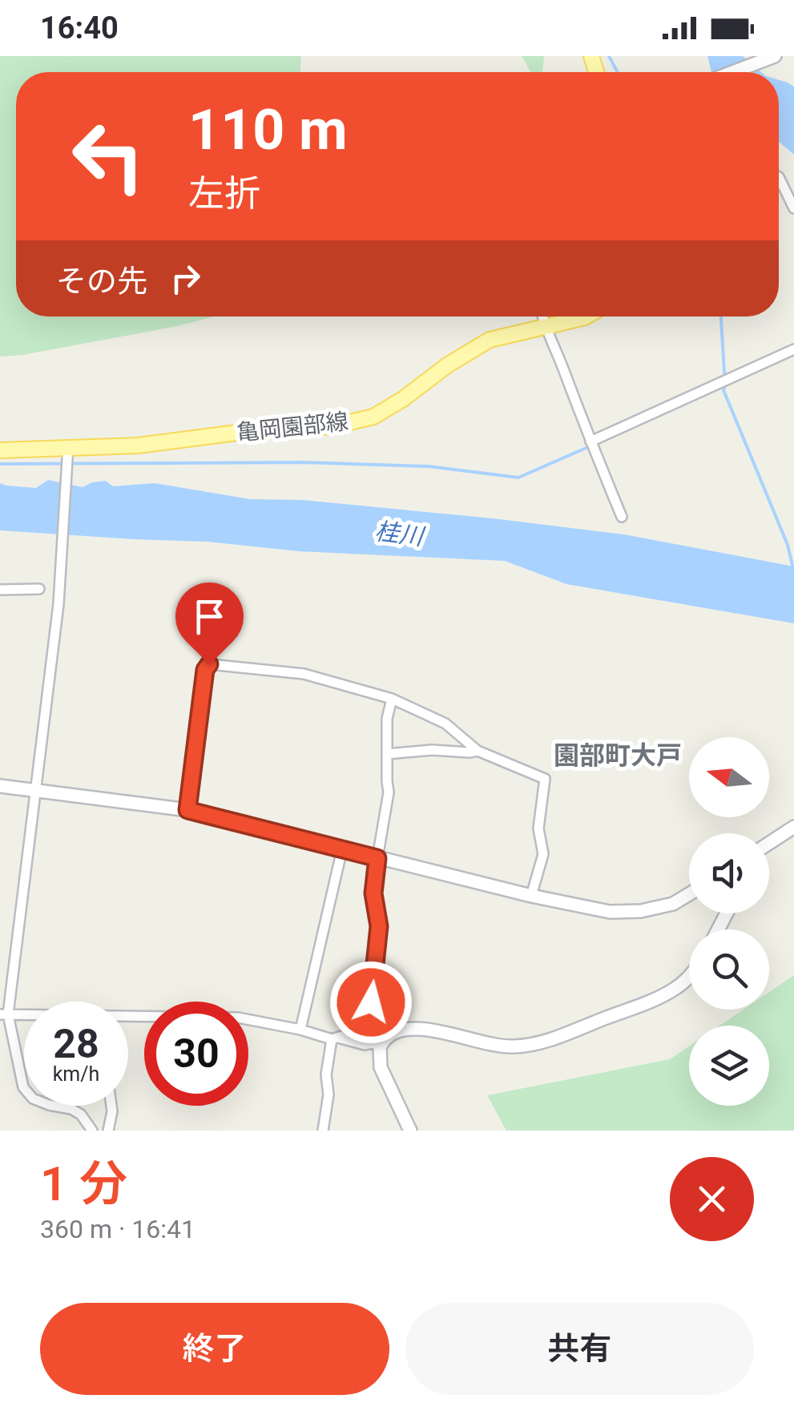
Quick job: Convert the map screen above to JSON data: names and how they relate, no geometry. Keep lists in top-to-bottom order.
{
  "streets": {
    "main road": ["亀岡園部線"]
  },
  "districts": ["園部町大戸"],
  "water": ["桂川"],
  "north": "left",
  "page": {
    "status": "16:40",
    "turn": ["110 m", "左折"],
    "then": "その先",
    "speed": "28 km/h",
    "limit": "30",
    "heading": ["1 分", "360 m · 16:41"],
    "buttons": ["終了", "共有"]
  }
}
